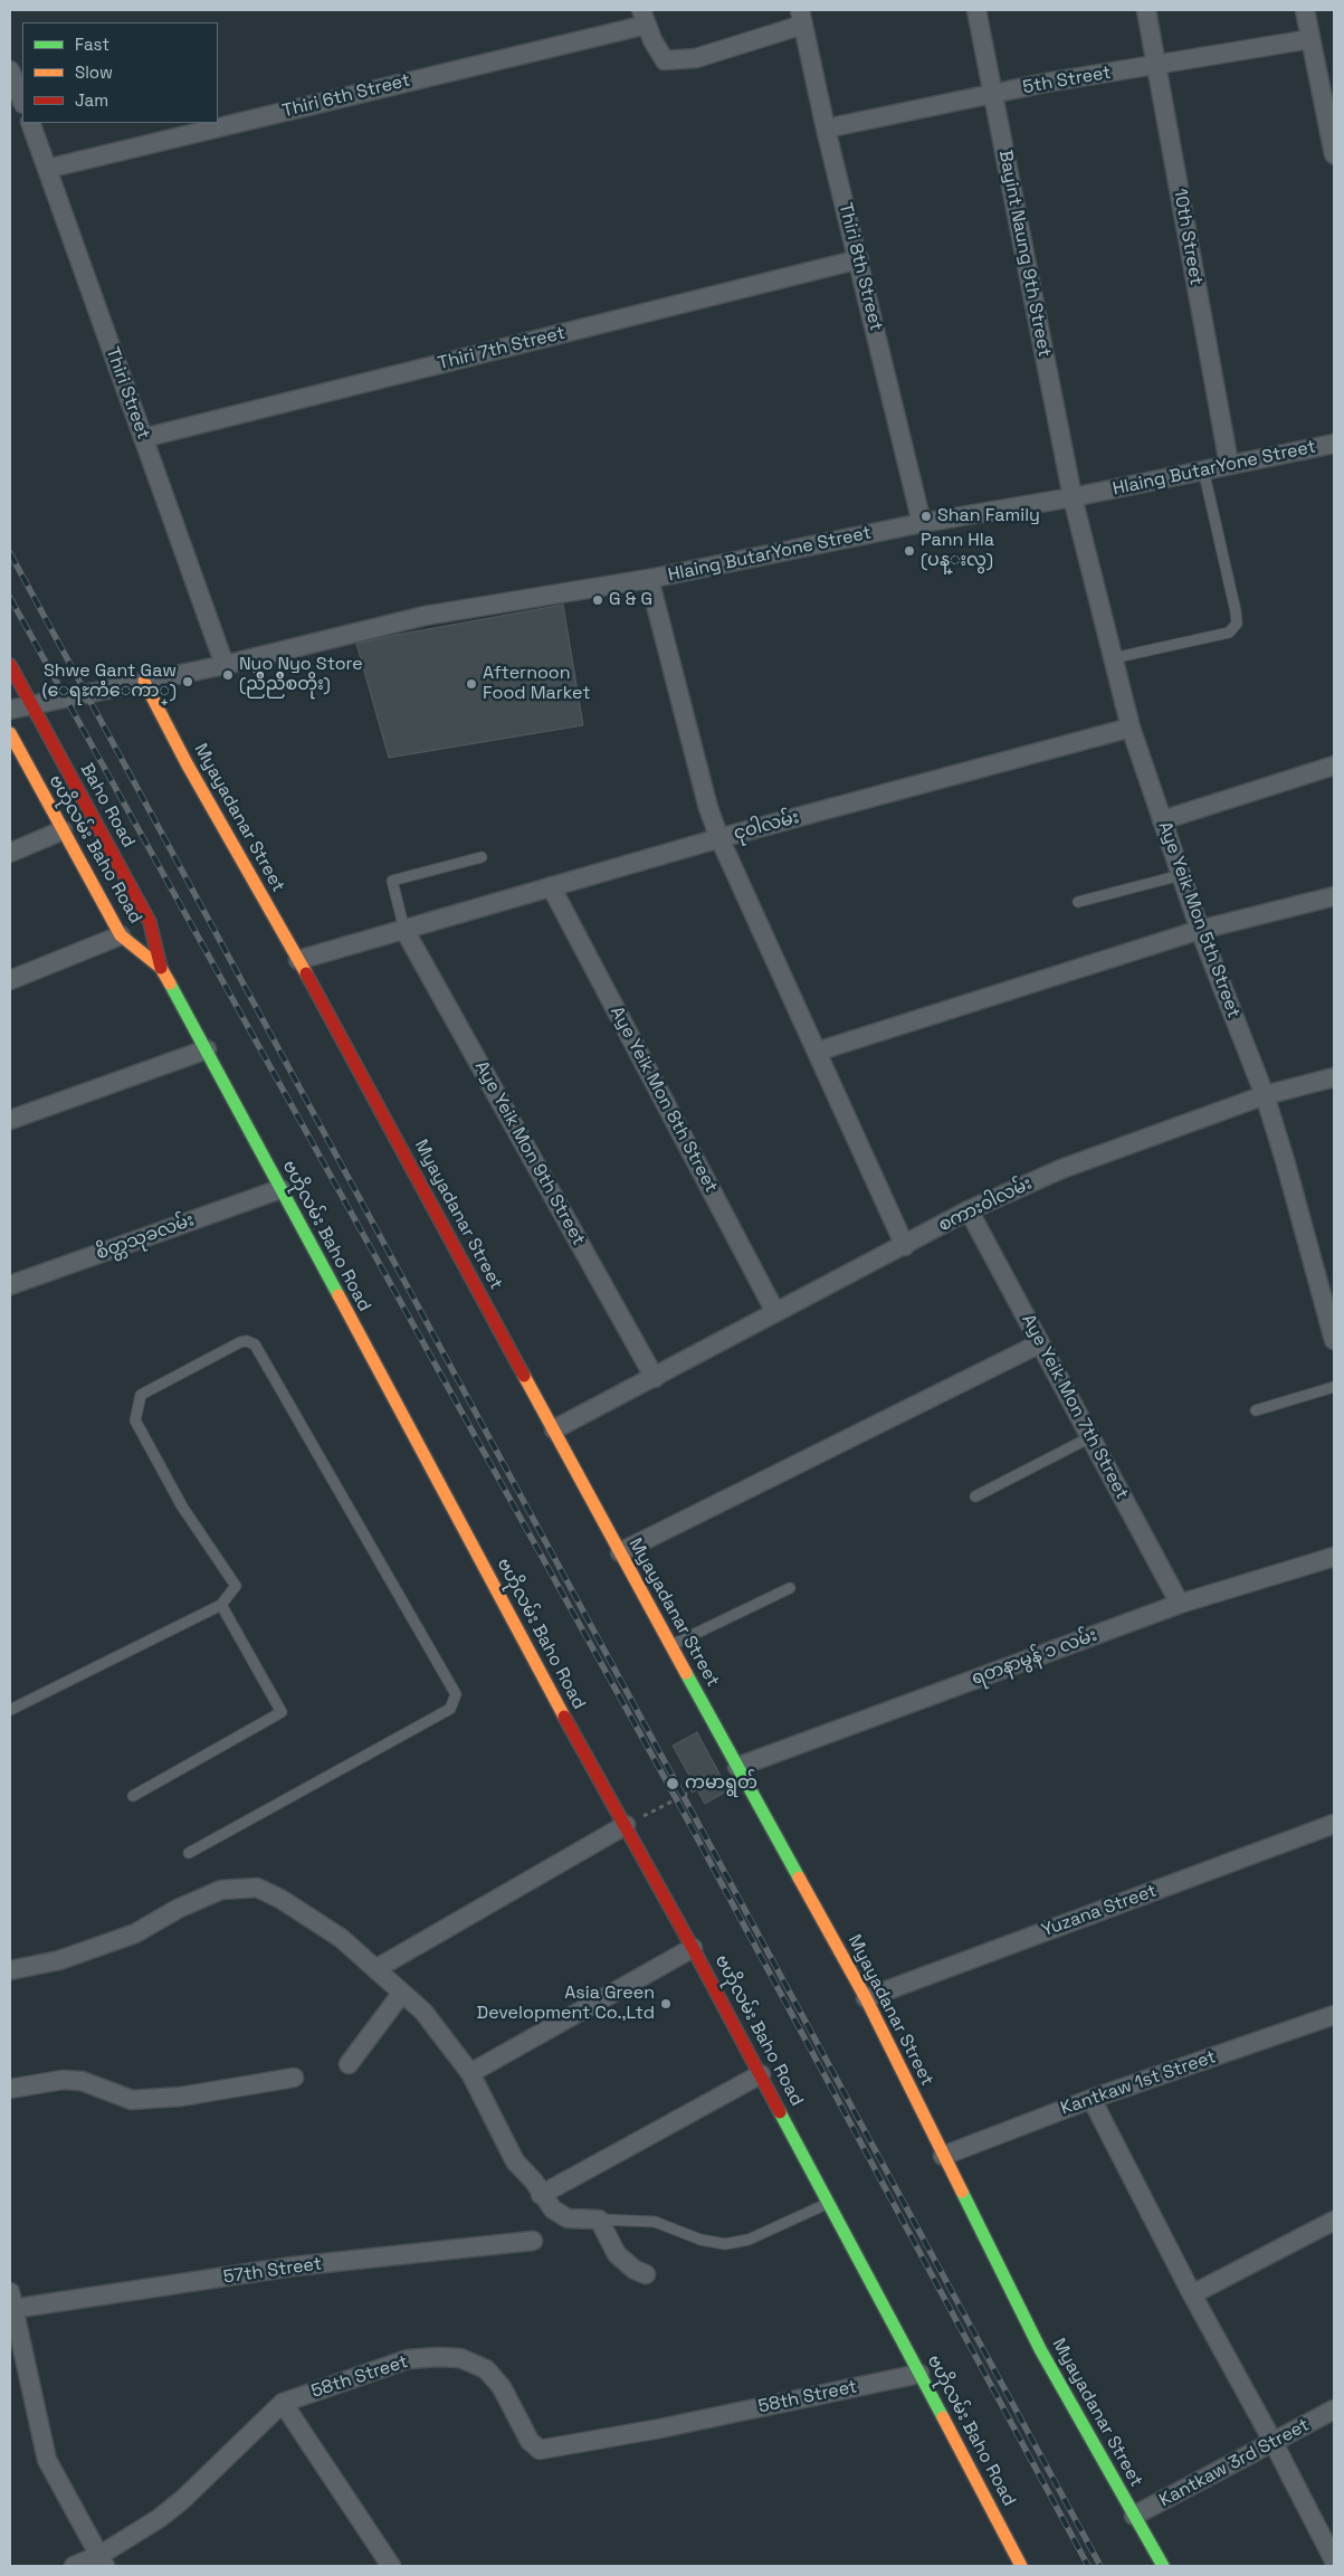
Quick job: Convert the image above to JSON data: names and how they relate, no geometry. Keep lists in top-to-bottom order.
{
  "streets": {
    "main road": ["Baho Road", "Myayadanar Street", "ဗဟိုလမ်း Baho Road"],
    "street": [
      "5th Street",
      "Thiri 6th Street",
      "10th Street",
      "Bayint Naung 9th Street",
      "Thiri 8th Street",
      "Thiri 7th Street",
      "Thiri Street",
      "Hlaing ButarYone Street",
      "ငုဝါလမ်း",
      "Aye Yeik Mon 5th Street",
      "Aye Yeik Mon 8th Street",
      "Aye Yeik Mon 9th Street",
      "စကား၀ါလမ်း",
      "စိတ္တသုခလမ်း",
      "Aye Yeik Mon 7th Street",
      "ရတနာမွန် ၁ လမ်း",
      "Yuzana Street",
      "Kantkaw 1st Street",
      "57th Street",
      "58th Street",
      "Kantkaw 3rd Street"
    ]
  },
  "crossings": [
    ["5th Street", "10th Street"],
    ["5th Street", "Bayint Naung 9th Street"],
    ["5th Street", "Thiri 8th Street"],
    ["Thiri 6th Street", "Thiri Street"],
    ["10th Street", "Hlaing ButarYone Street"],
    ["Bayint Naung 9th Street", "Hlaing ButarYone Street"],
    ["Bayint Naung 9th Street", "Aye Yeik Mon 5th Street"],
    ["Thiri 8th Street", "Thiri 7th Street"],
    ["Thiri 8th Street", "Hlaing ButarYone Street"],
    ["Thiri 7th Street", "Thiri Street"],
    ["Thiri Street", "Hlaing ButarYone Street"],
    ["Hlaing ButarYone Street", "Baho Road"],
    ["Hlaing ButarYone Street", "Myayadanar Street"],
    ["Hlaing ButarYone Street", "Aye Yeik Mon 5th Street"],
    ["Baho Road", "ဗဟိုလမ်း Baho Road"],
    ["Myayadanar Street", "ငုဝါလမ်း"],
    ["Myayadanar Street", "စကား၀ါလမ်း"],
    ["Myayadanar Street", "ရတနာမွန် ၁ လမ်း"],
    ["Myayadanar Street", "Yuzana Street"],
    ["Myayadanar Street", "Kantkaw 1st Street"],
    ["Myayadanar Street", "Kantkaw 3rd Street"],
    ["ငုဝါလမ်း", "Aye Yeik Mon 5th Street"],
    ["ငုဝါလမ်း", "Aye Yeik Mon 8th Street"],
    ["ငုဝါလမ်း", "Aye Yeik Mon 9th Street"],
    ["ဗဟိုလမ်း Baho Road", "စိတ္တသုခလမ်း"],
    ["ဗဟိုလမ်း Baho Road", "58th Street"],
    ["Aye Yeik Mon 5th Street", "စကား၀ါလမ်း"],
    ["Aye Yeik Mon 8th Street", "စကား၀ါလမ်း"],
    ["Aye Yeik Mon 9th Street", "စကား၀ါလမ်း"],
    ["စကား၀ါလမ်း", "Aye Yeik Mon 7th Street"],
    ["Aye Yeik Mon 7th Street", "ရတနာမွန် ၁ လမ်း"]
  ],
  "places": [
    "Shan Family",
    "Pann Hla (ပန္းလွ)",
    "G & G",
    "Nyo Nyo Store (ညိဳညိဳစတိုး)",
    "Shwe Gant Gaw (ေရႊကံံေကာ္)",
    "Afternoon Food Market",
    "ကမာရွတ်",
    "Asia Green Development Co.,Ltd"
  ],
  "legend": ["Fast", "Slow", "Jam"]
}
